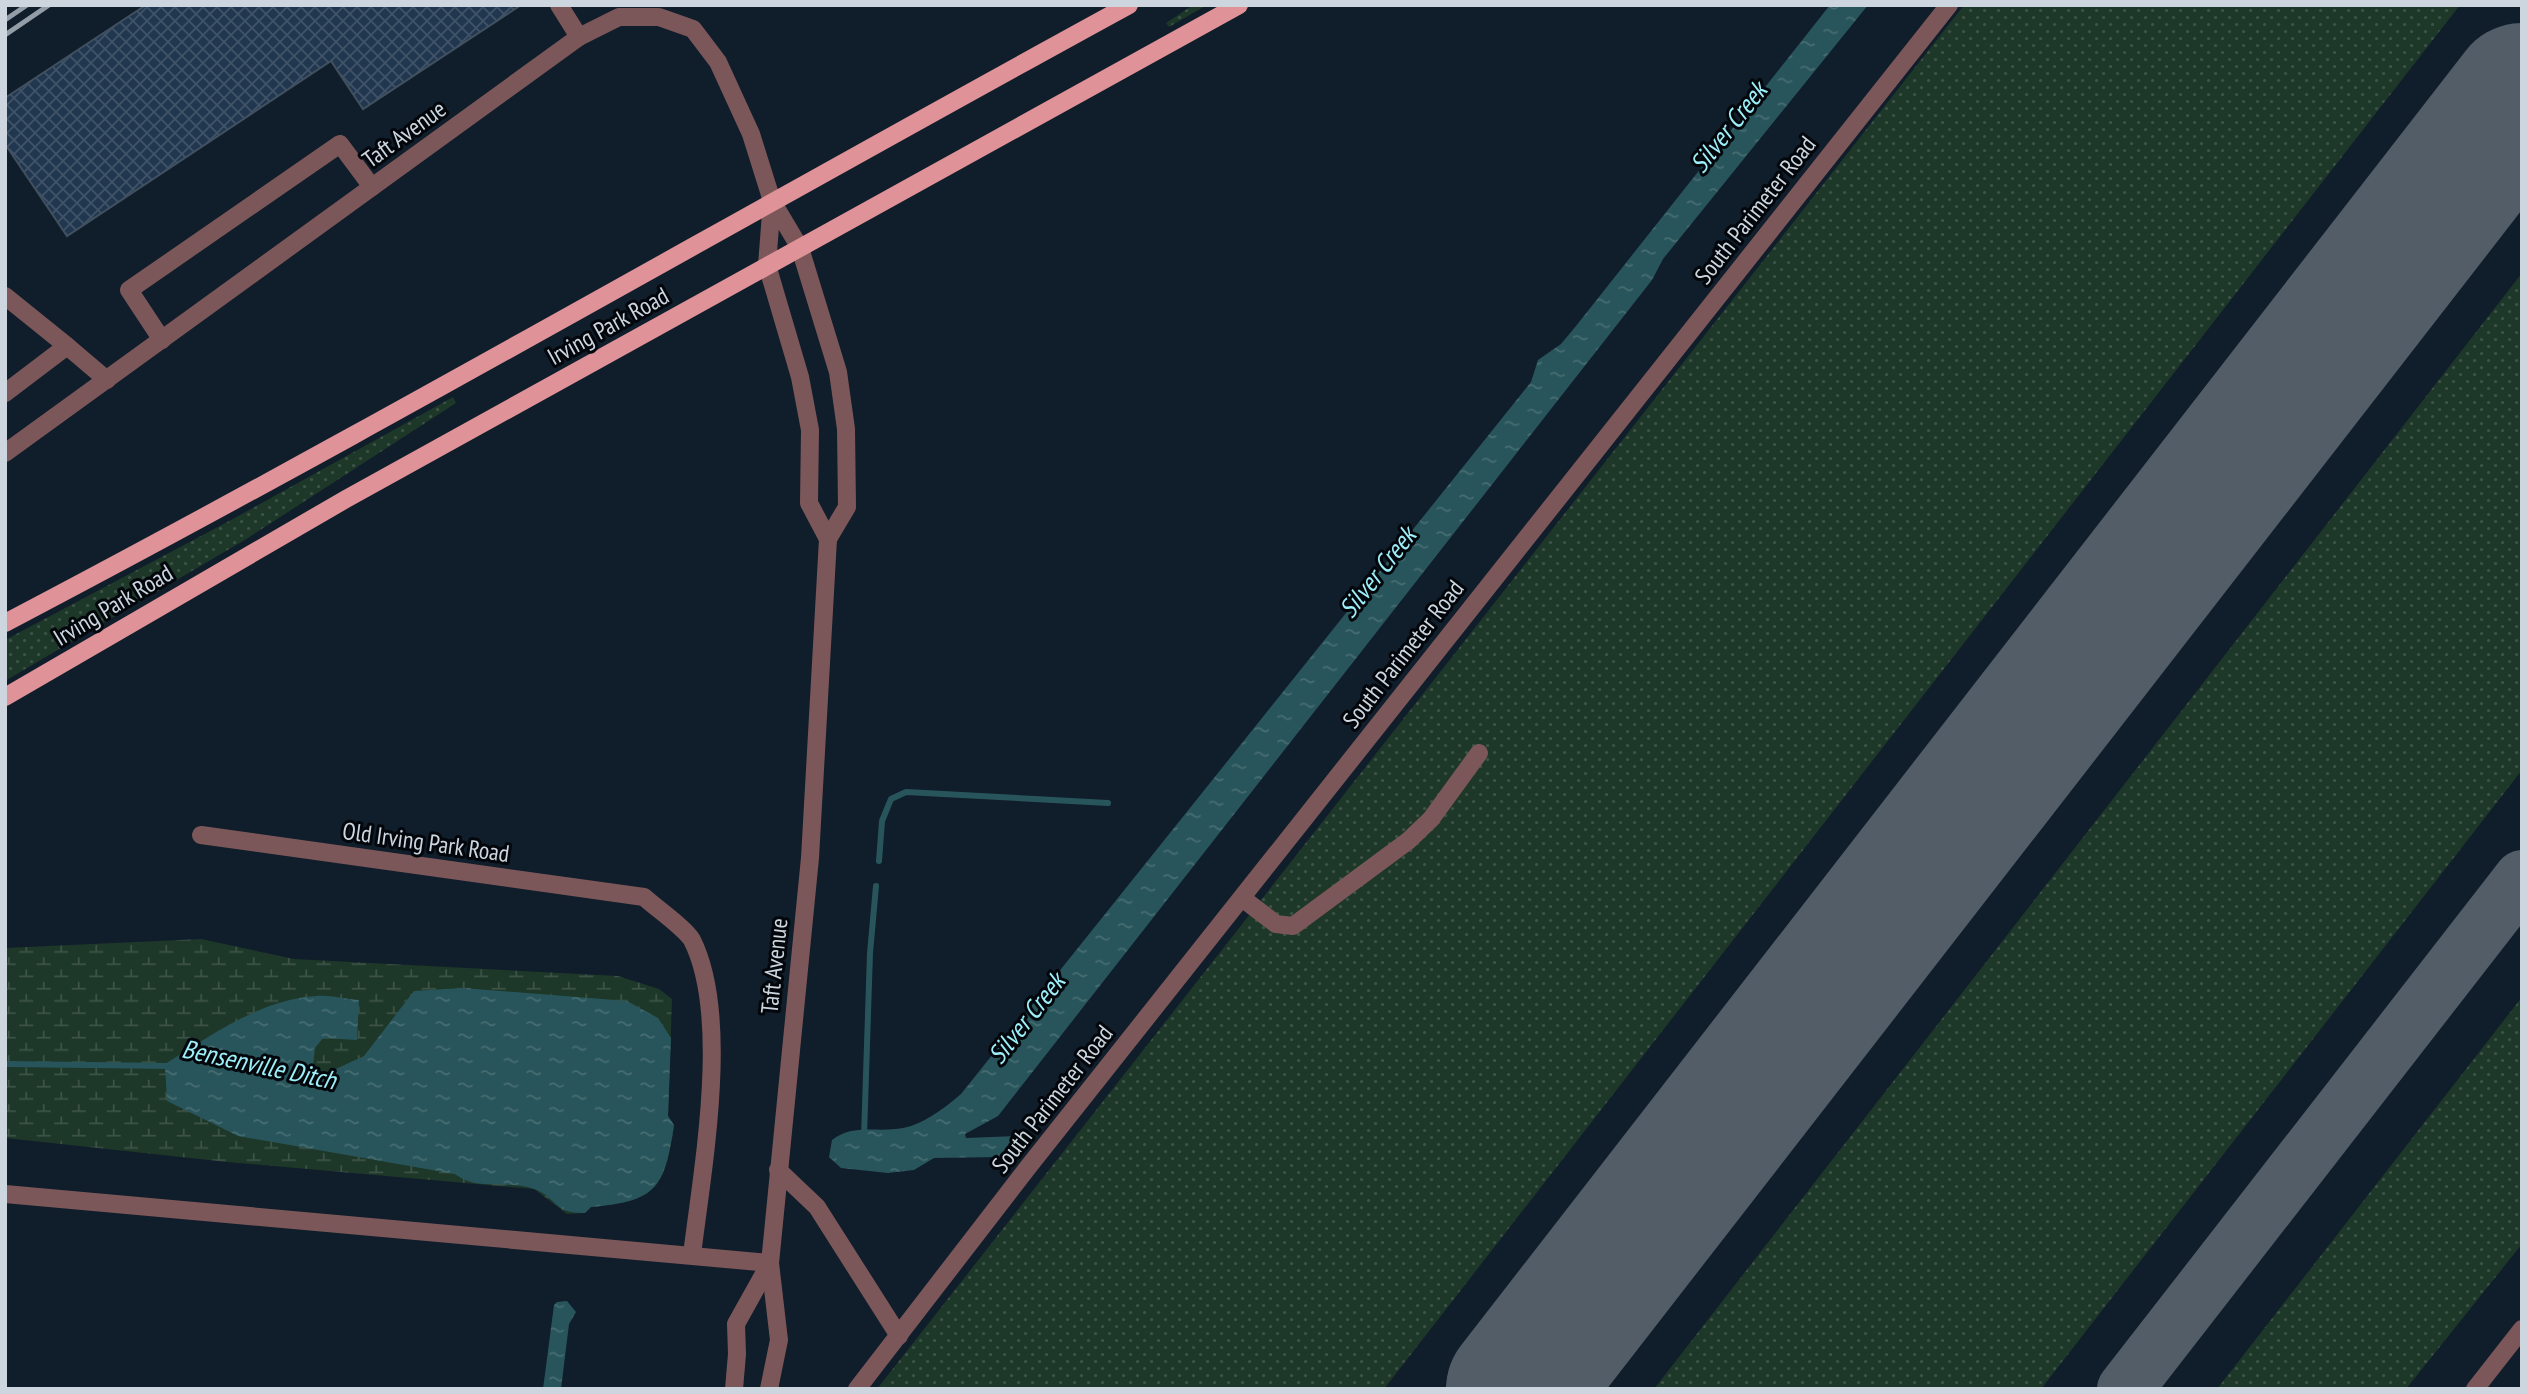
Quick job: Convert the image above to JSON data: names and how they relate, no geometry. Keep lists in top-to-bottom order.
{
  "streets": {
    "main road": ["Irving Park Road"],
    "street": ["Taft Avenue", "South Parimeter Road", "Old Irving Park Road"]
  },
  "crossings": [
    ["Taft Avenue", "Irving Park Road"]
  ],
  "water": ["Silver Creek", "Bensenville Ditch"]
}
